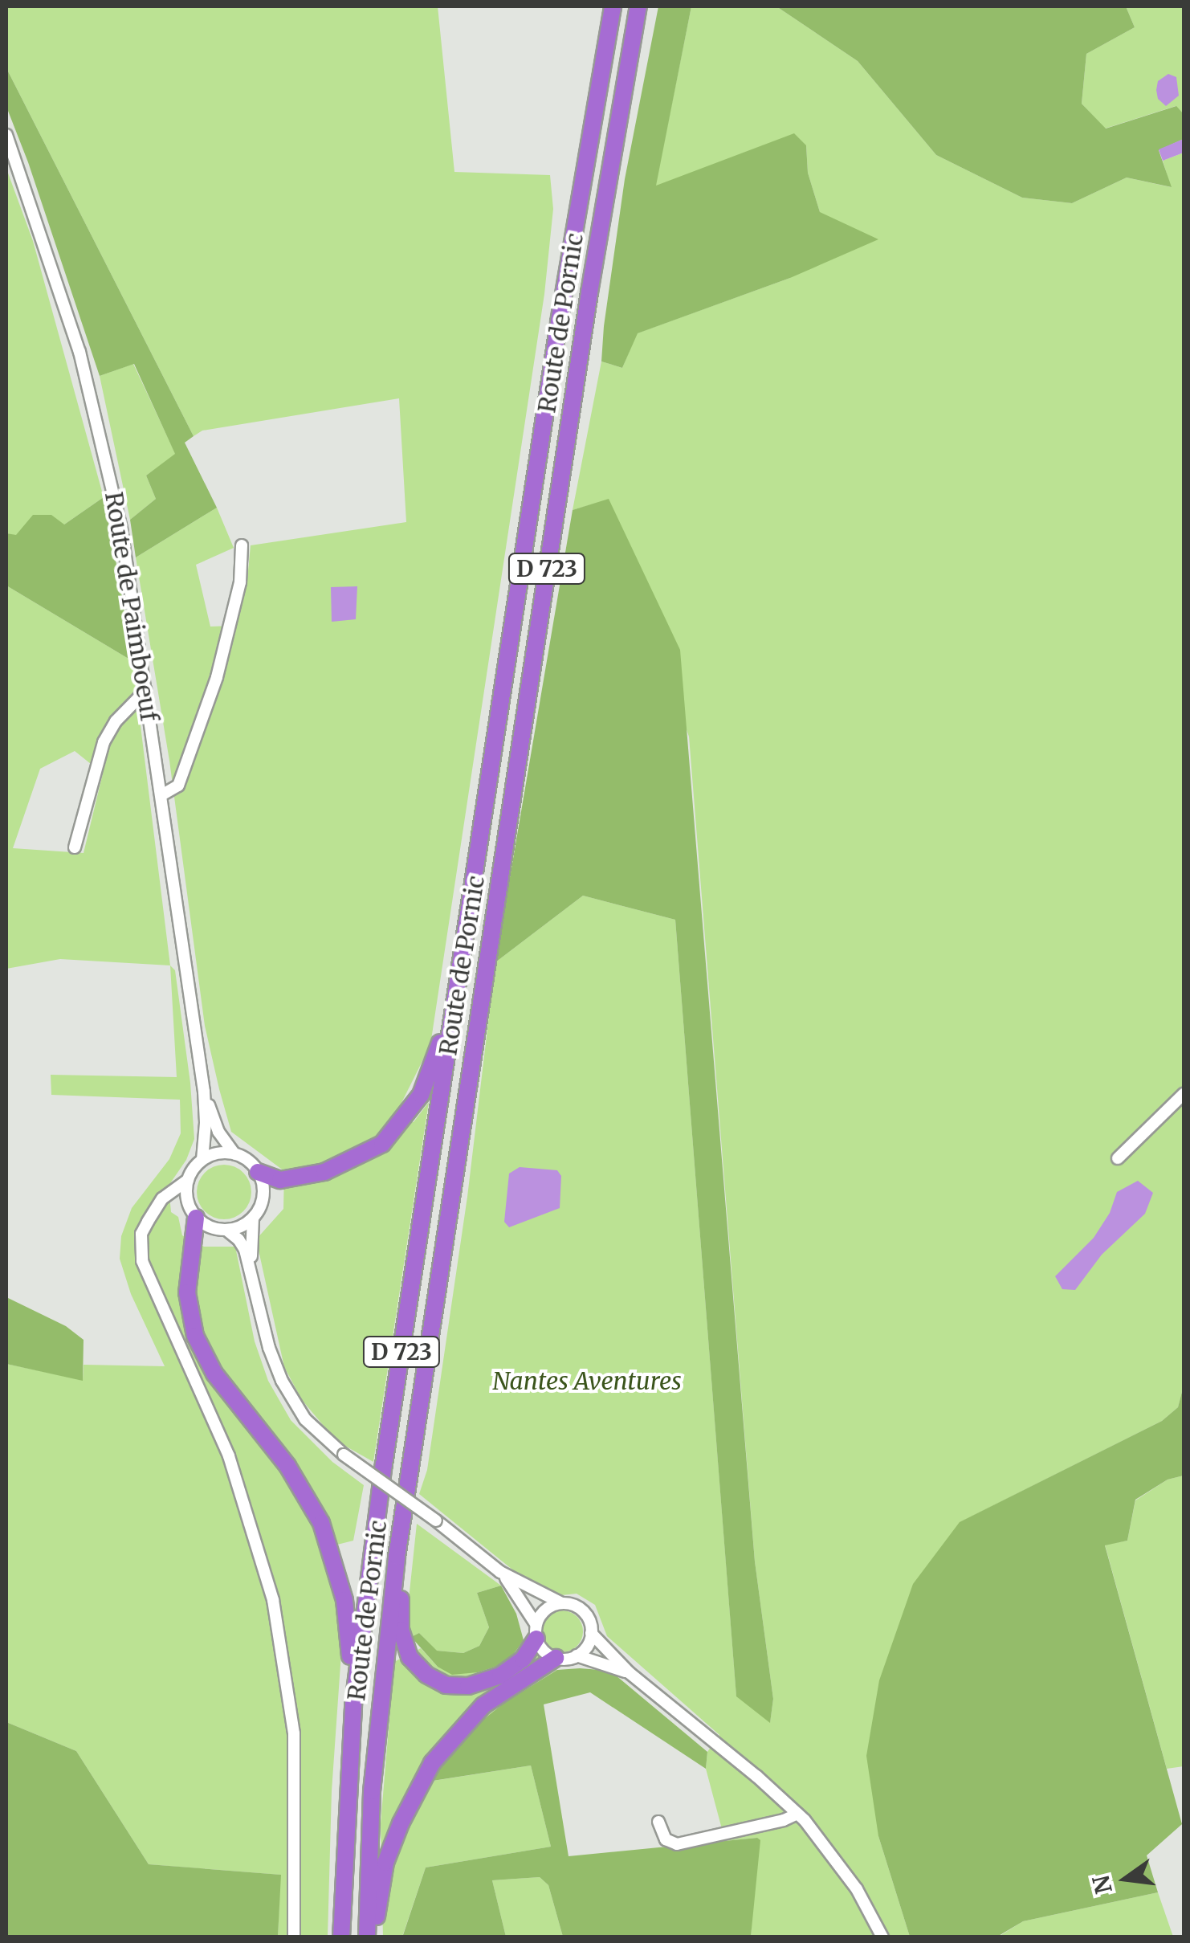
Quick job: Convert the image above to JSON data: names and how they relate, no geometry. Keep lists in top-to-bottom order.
{
  "streets": {
    "highway": ["Route de Pornic", "D 723"],
    "street": ["Route de Paimboeuf"]
  },
  "parks": ["Nantes Aventures"],
  "north": "left"
}
